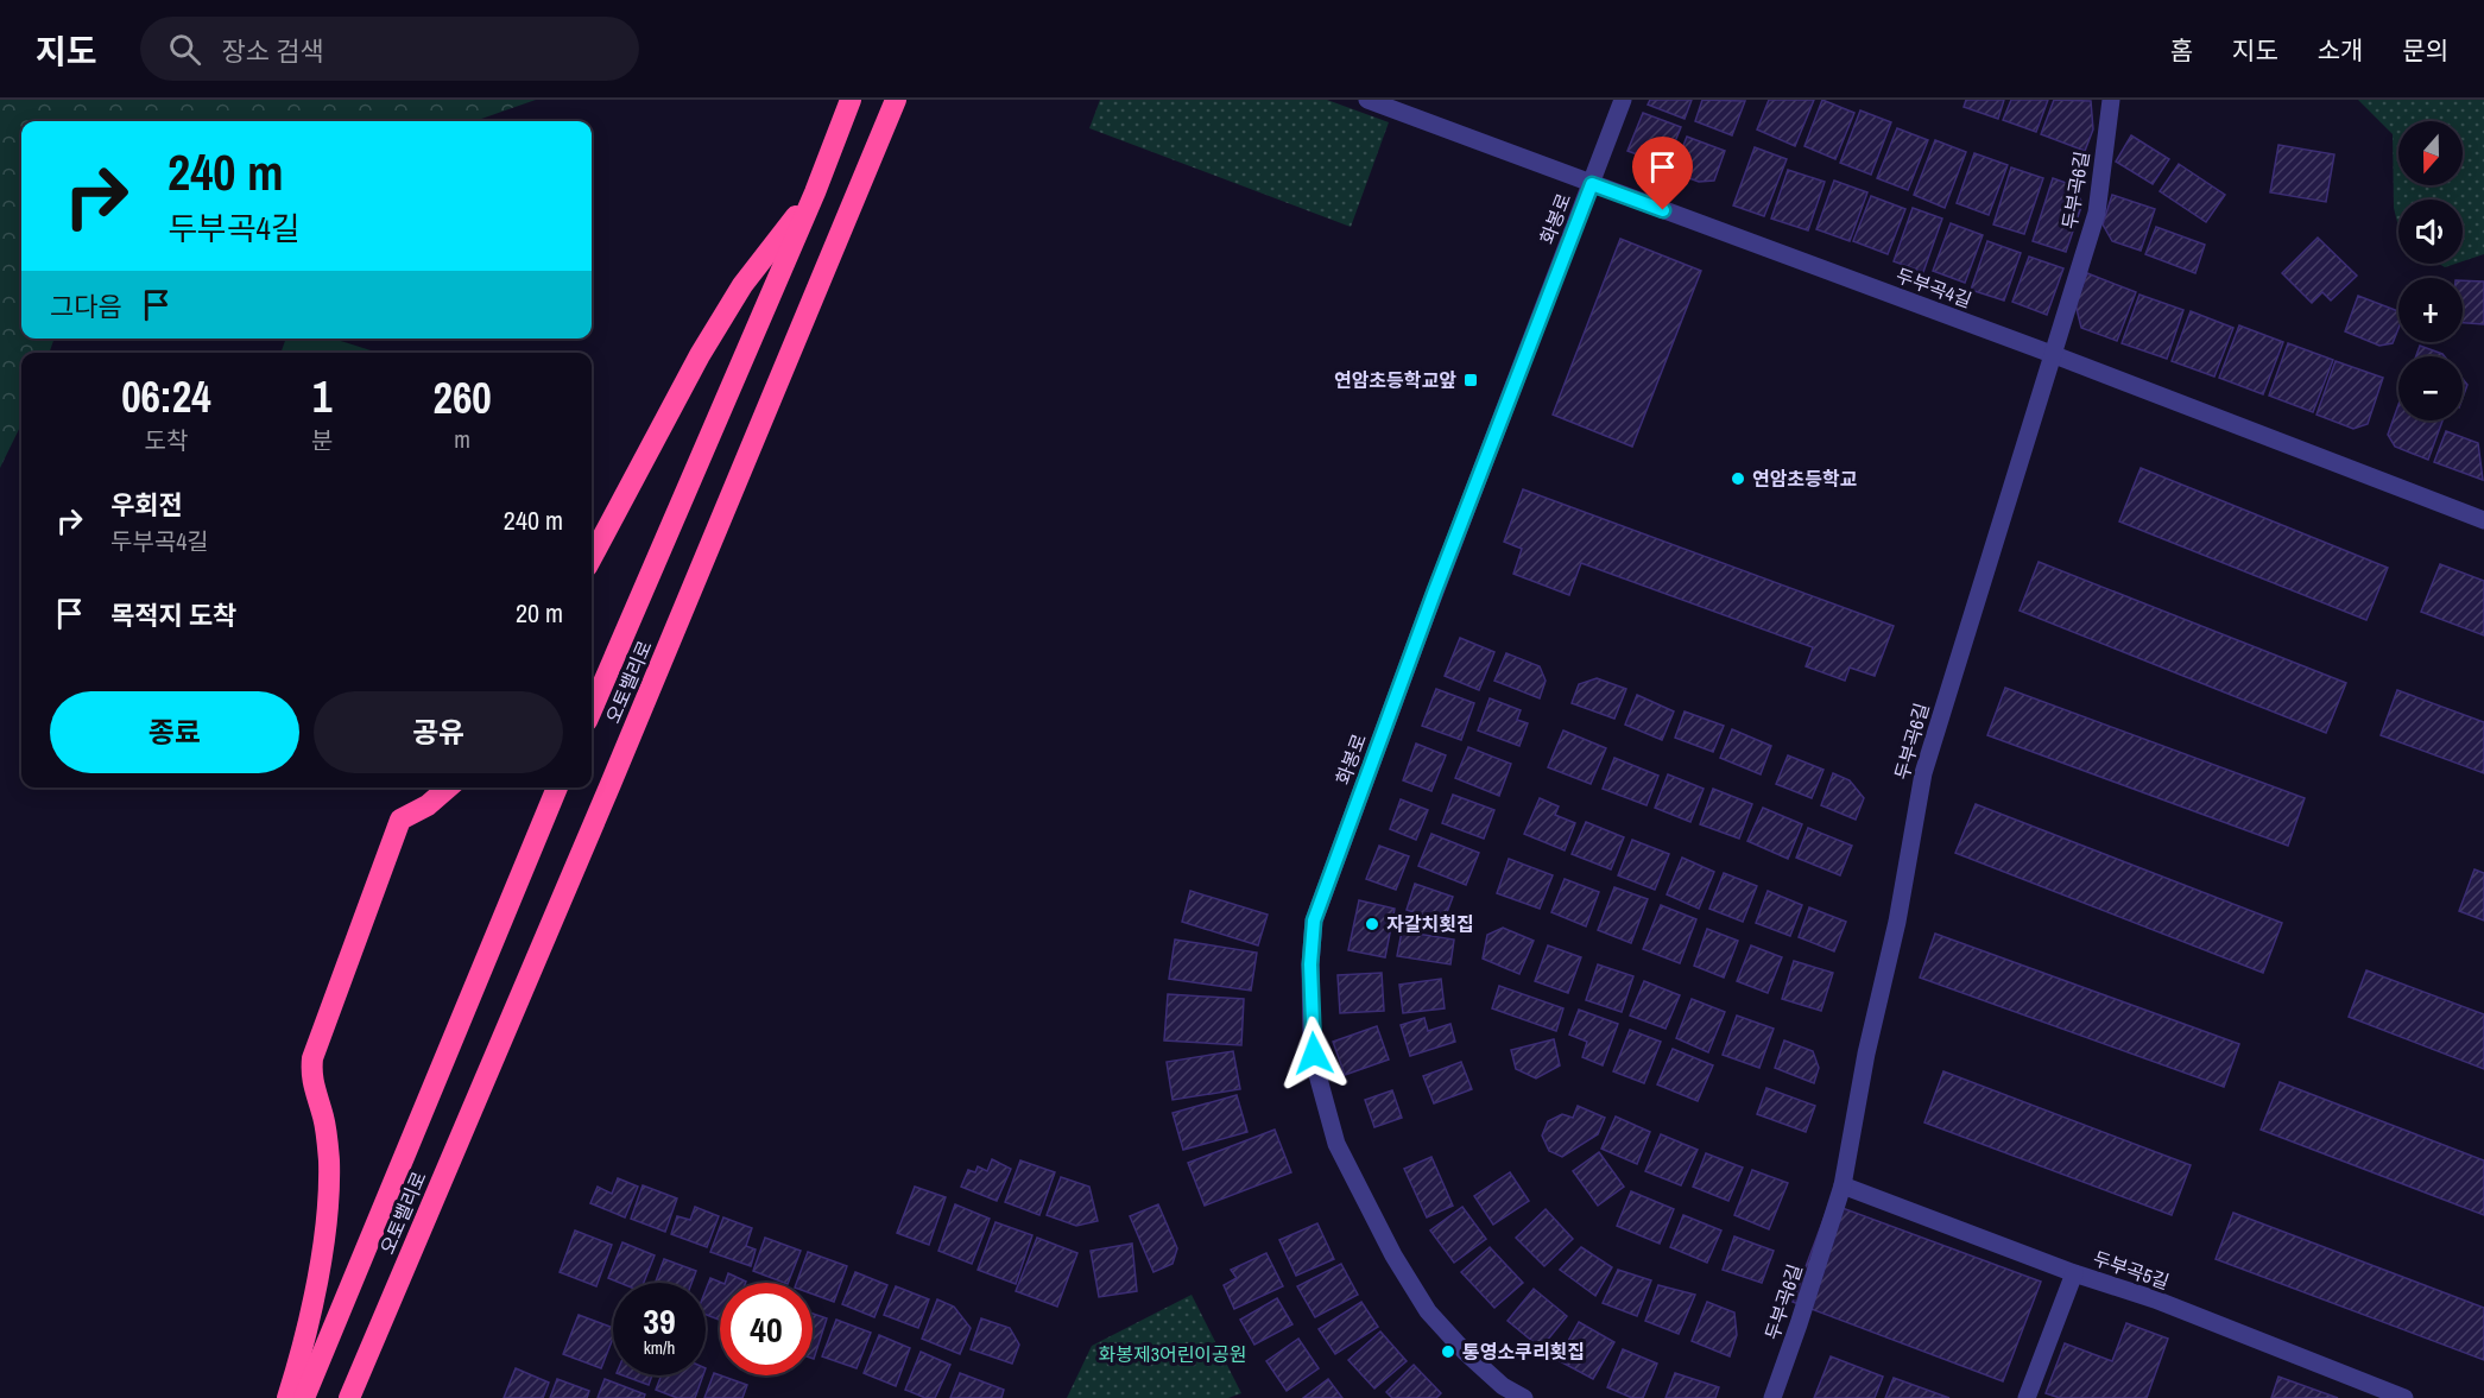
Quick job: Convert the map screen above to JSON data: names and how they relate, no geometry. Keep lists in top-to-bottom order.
{
  "streets": {
    "highway": ["오토밸리로"],
    "street": [
      "두부곡6길",
      "화봉로",
      "두부곡4길",
      "두부곡5길"
    ]
  },
  "crossings": [
    ["두부곡6길", "두부곡4길"],
    ["두부곡6길", "두부곡5길"],
    ["화봉로", "두부곡4길"]
  ],
  "parks": ["화봉제3어린이공원"],
  "places": {
    "transit": ["연암초등학교앞"],
    "other": ["연암초등학교", "자갈치횟집", "통영소쿠리횟집"]
  },
  "north": "bottom",
  "page": {
    "header": "지도",
    "search": "장소 검색",
    "nav": [
      "홈",
      "지도",
      "소개",
      "문의"
    ],
    "map_buttons": ["+", "−"],
    "turn": ["240 m", "두부곡4길"],
    "then": "그다음",
    "eta": [
      "06:24",
      "도착",
      "1",
      "분",
      "260",
      "m"
    ],
    "list": [
      {
        "name": "우회전",
        "note": "두부곡4길",
        "value": "240 m"
      },
      {
        "name": "목적지 도착",
        "value": "20 m"
      }
    ],
    "buttons": ["종료", "공유"],
    "speed": "39 km/h",
    "limit": "40"
  }
}
